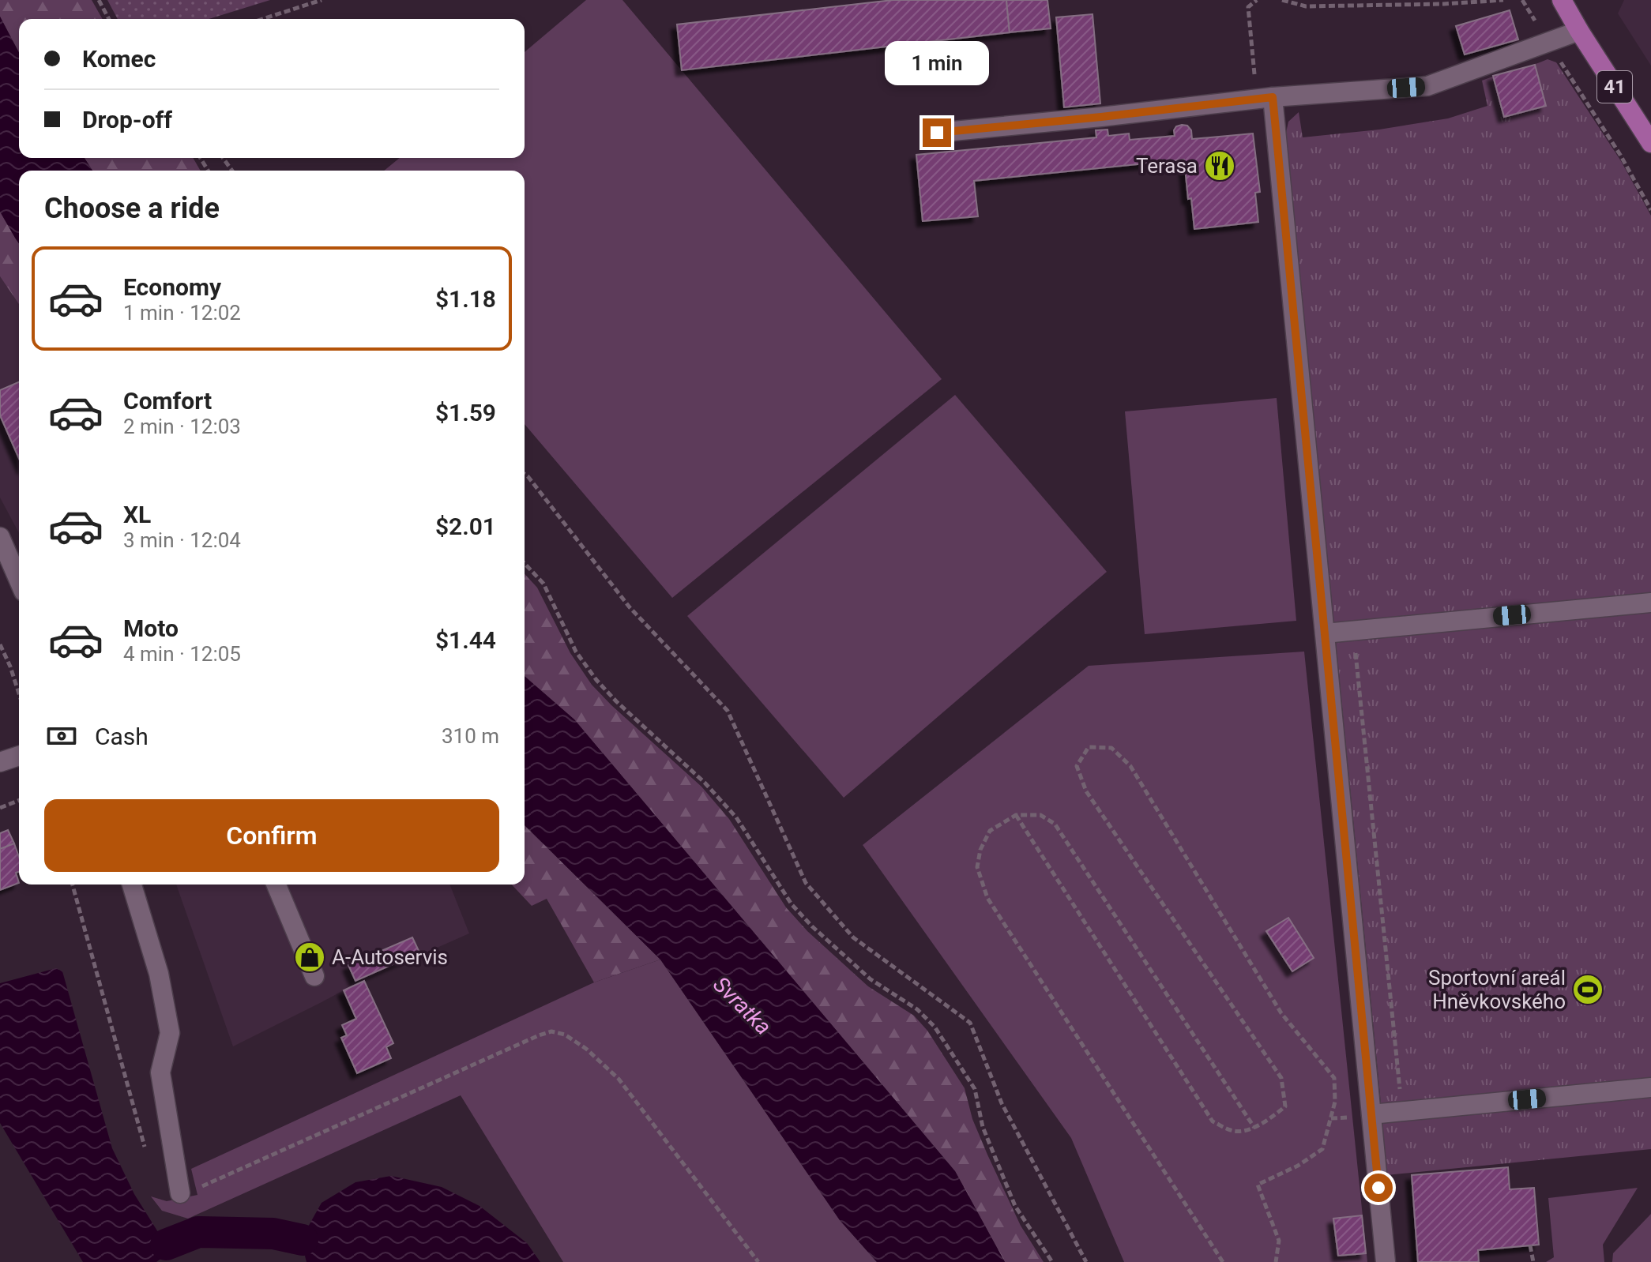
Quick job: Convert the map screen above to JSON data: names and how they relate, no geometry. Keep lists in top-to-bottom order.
{
  "streets": {
    "main road": ["41"]
  },
  "water": ["Svratka"],
  "places": {
    "restaurant": ["Terasa"],
    "shop": ["A-Autoservis"],
    "sports": ["Sportovní areál Hněvkovského"]
  },
  "page": {
    "banner": ["Komec", "Drop-off"],
    "bubble": "1 min",
    "heading": "Choose a ride",
    "list": [
      {
        "name": "Economy",
        "note": "1 min · 12:02",
        "value": "$1.18"
      },
      {
        "name": "Comfort",
        "note": "2 min · 12:03",
        "value": "$1.59"
      },
      {
        "name": "XL",
        "note": "3 min · 12:04",
        "value": "$2.01"
      },
      {
        "name": "Moto",
        "note": "4 min · 12:05",
        "value": "$1.44"
      }
    ],
    "pay": ["Cash", "310 m"],
    "buttons": "Confirm"
  }
}
